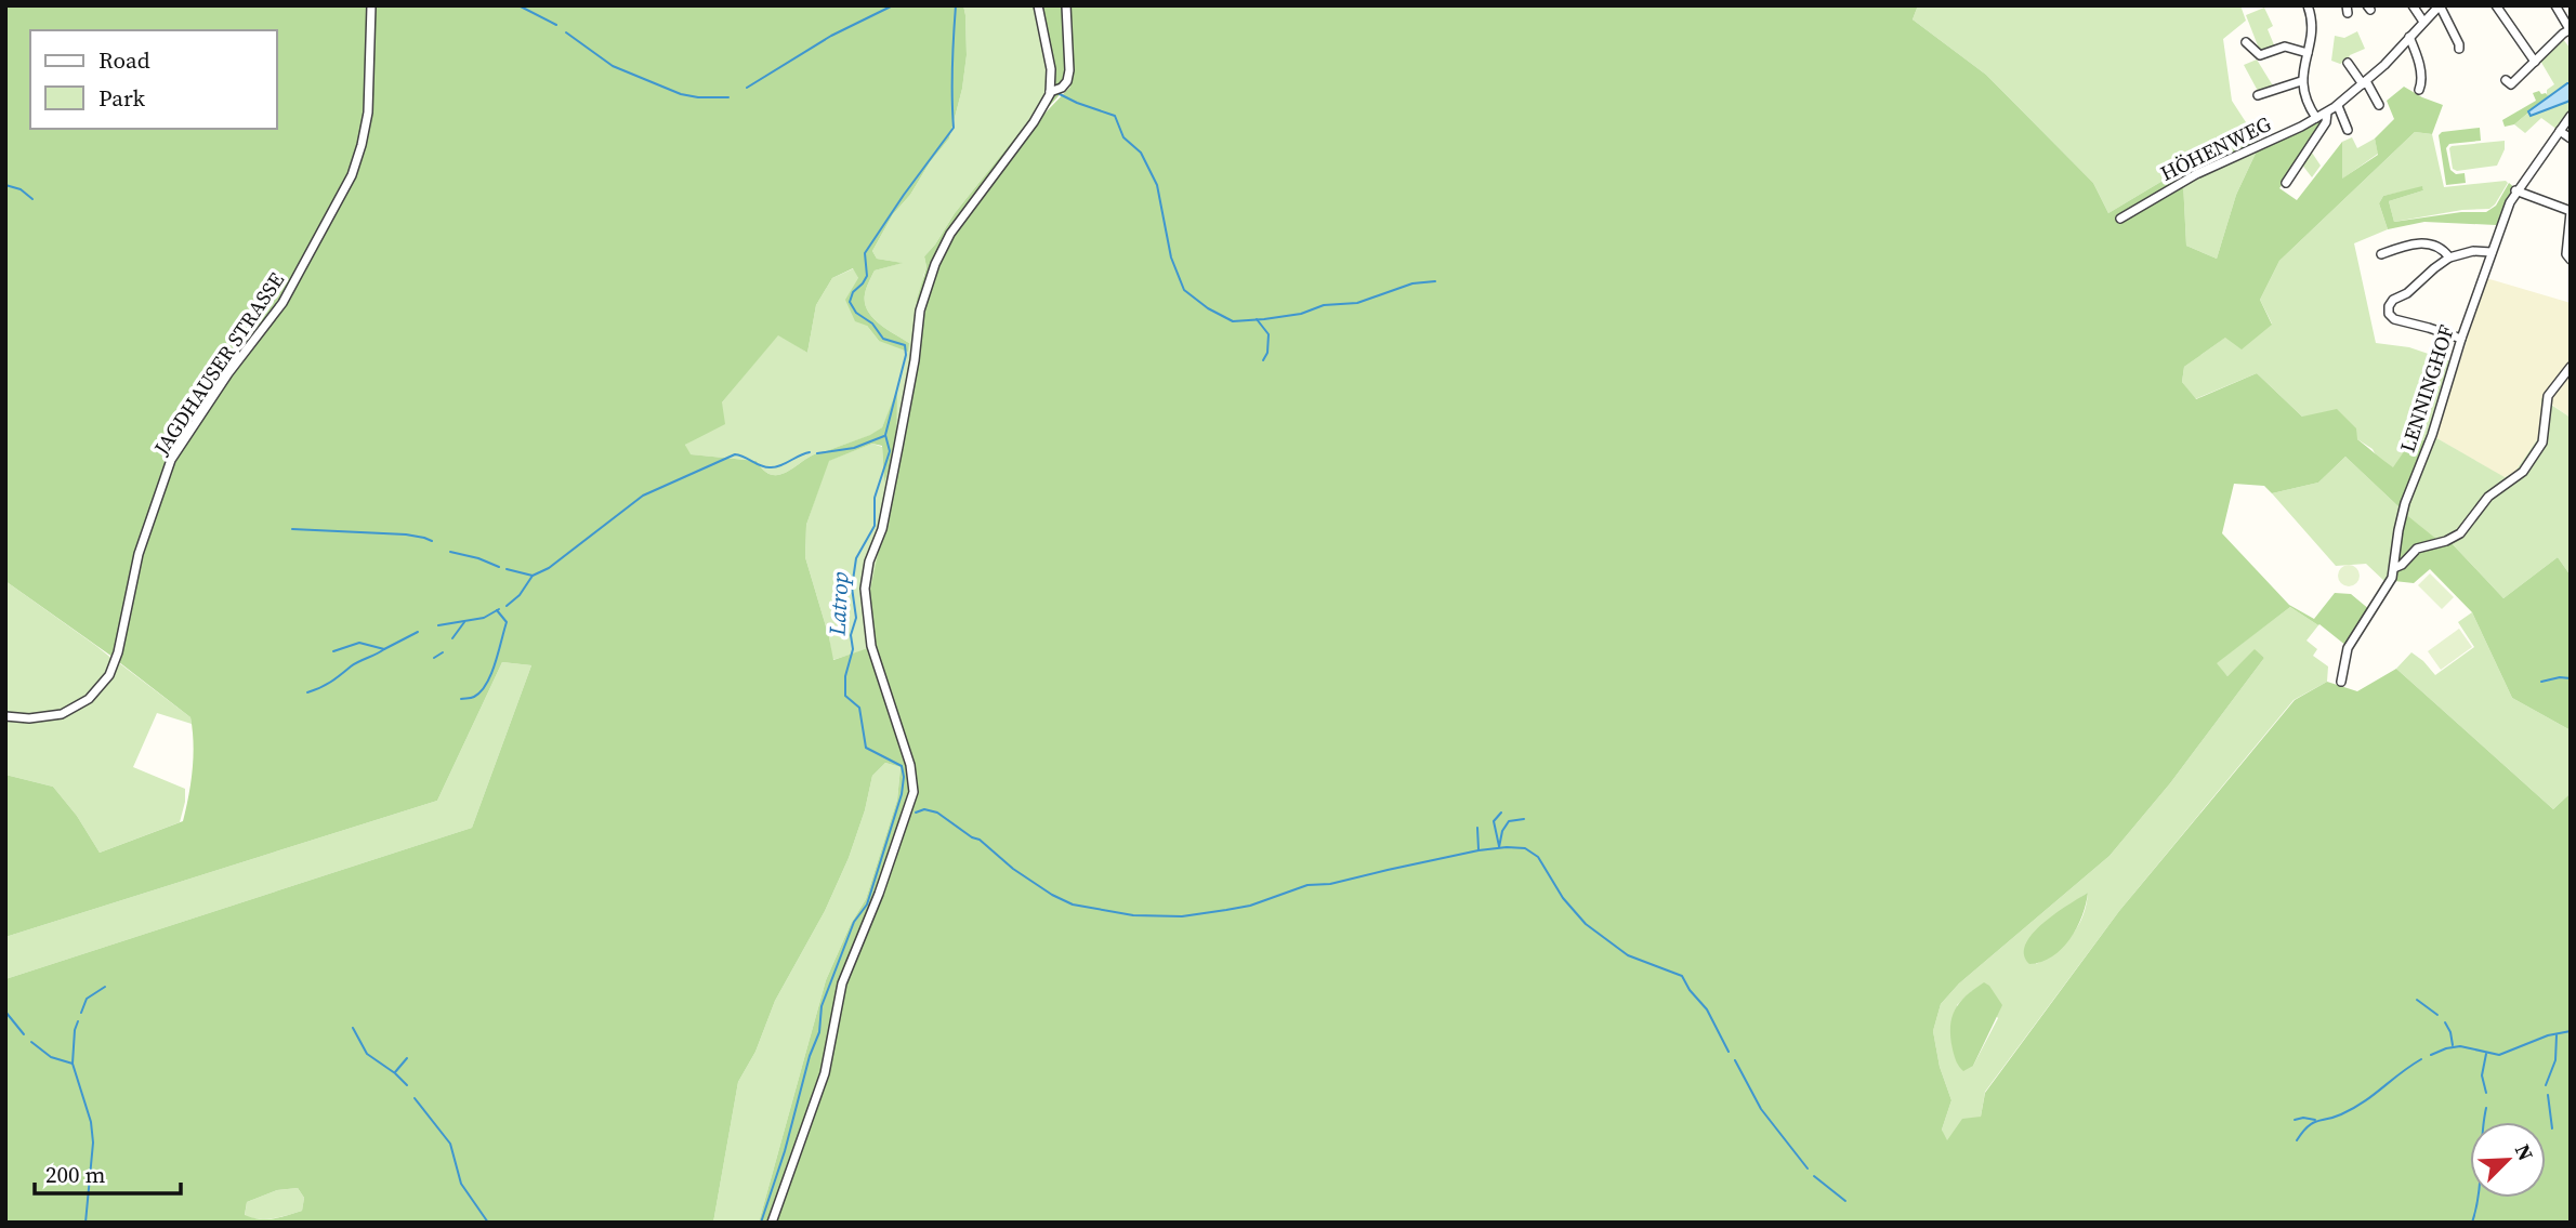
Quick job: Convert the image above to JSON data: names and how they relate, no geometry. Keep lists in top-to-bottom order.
{
  "streets": {
    "street": ["HÖHENWEG", "JAGDHAUSER STRASSE", "LENNINGHOF"]
  },
  "water": ["Latrop"],
  "legend": ["Road", "Park"],
  "scale_bar": "200 m",
  "north": "top right"
}
